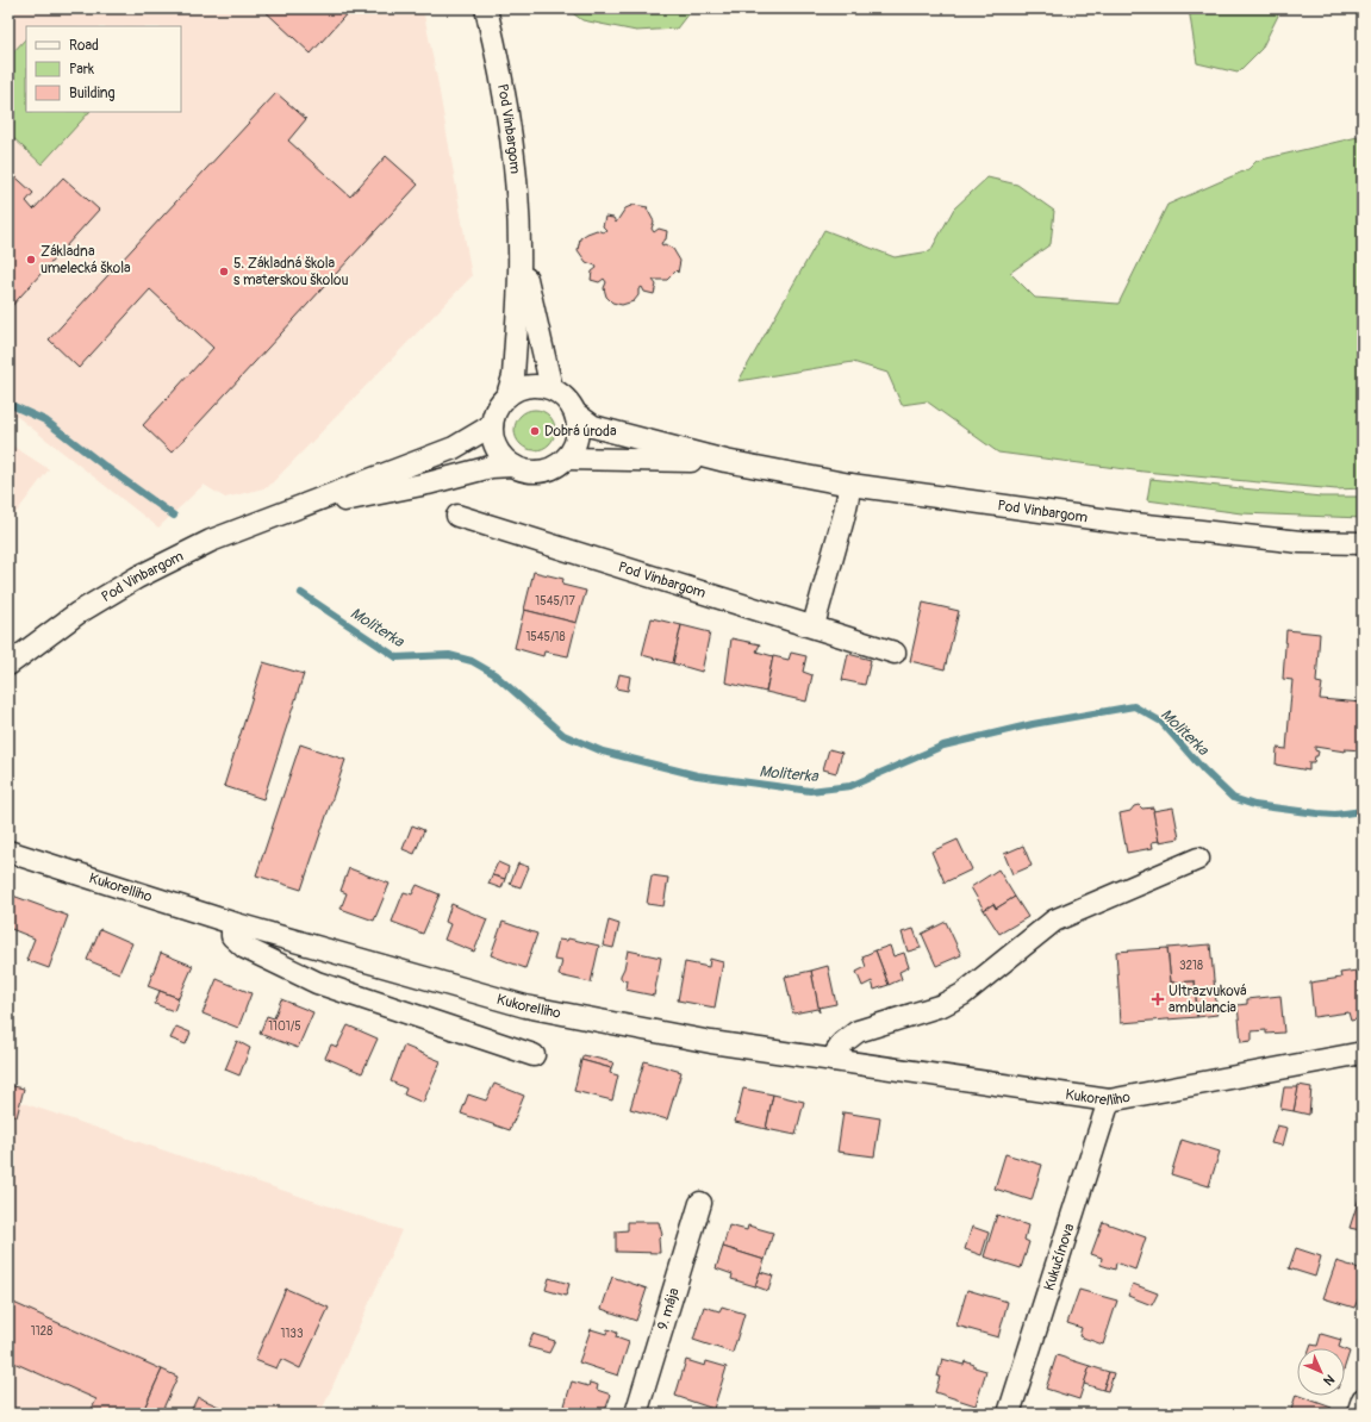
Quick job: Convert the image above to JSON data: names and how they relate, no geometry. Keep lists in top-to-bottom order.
{
  "streets": {
    "street": [
      "Pod Vinbargom",
      "Kukorelliho",
      "Kukučínova",
      "9. mája"
    ]
  },
  "crossings": [
    ["Kukorelliho", "Kukučínova"]
  ],
  "water": ["Moliterka"],
  "places": {
    "other": ["Základna umelecká škola", "5. Základná škola s materskou školou", "Dobrá úroda"],
    "health": ["Ultrazvuková ambulancia"]
  },
  "house_numbers": [
    "1545/17",
    "1545/18",
    "3218",
    "1101/5",
    "1128",
    "1133"
  ],
  "legend": ["Road", "Park", "Building"],
  "north": "bottom right"
}
